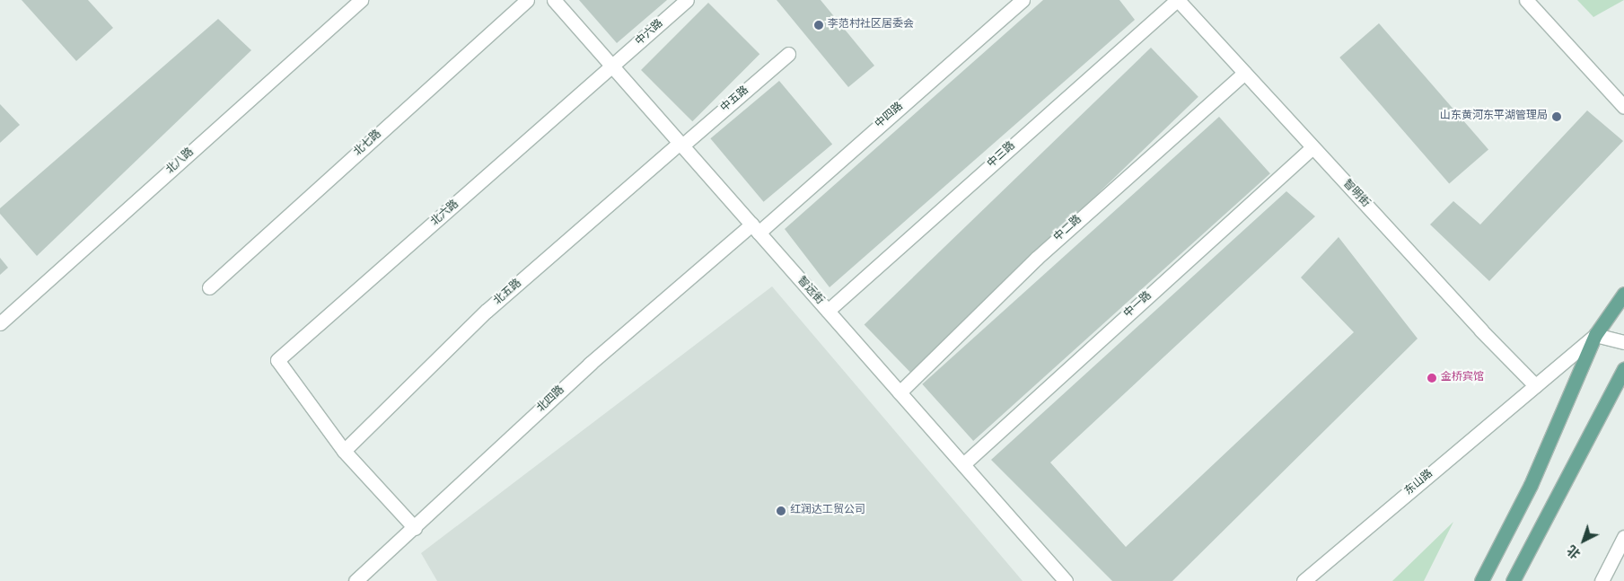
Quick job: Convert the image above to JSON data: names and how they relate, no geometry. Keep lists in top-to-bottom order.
{
  "streets": {
    "street": [
      "中六路",
      "中五路",
      "中四路",
      "北七路",
      "中三路",
      "北八路",
      "智明街",
      "北六路",
      "中二路",
      "智远街",
      "北五路",
      "中一路",
      "北四路",
      "东山路"
    ]
  },
  "crossings": [
    ["中六路", "北六路"],
    ["中六路", "智远街"],
    ["中五路", "智远街"],
    ["中五路", "北五路"],
    ["中四路", "智远街"],
    ["中四路", "北四路"],
    ["中三路", "智明街"],
    ["中三路", "智远街"],
    ["智明街", "中二路"],
    ["智明街", "中一路"],
    ["智明街", "东山路"],
    ["北六路", "智远街"],
    ["北六路", "北五路"],
    ["中二路", "智远街"],
    ["智远街", "北五路"],
    ["智远街", "中一路"],
    ["智远街", "北四路"]
  ],
  "places": [
    "李范村社区居委会",
    "山东黄河东平湖管理局",
    "金桥宾馆",
    "红润达工贸公司"
  ],
  "north": "bottom left"
}
